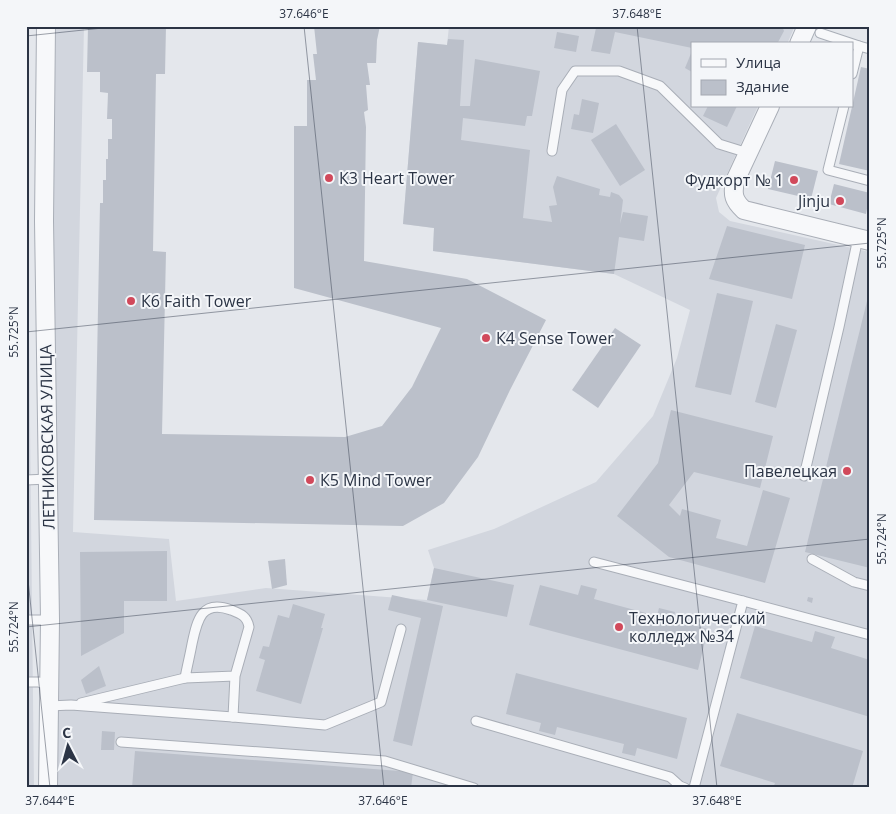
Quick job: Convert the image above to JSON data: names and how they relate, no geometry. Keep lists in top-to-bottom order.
{
  "streets": {
    "street": ["ЛЕТНИКОВСКАЯ УЛИЦА"]
  },
  "places": [
    "К3 Heart Tower",
    "Фудкорт № 1",
    "Jinju",
    "К6 Faith Tower",
    "К4 Sense Tower",
    "Павелецкая",
    "К5 Mind Tower",
    "Технологический колледж №34"
  ],
  "legend": ["Улица", "Здание"],
  "north": "top",
  "coordinates": [
    "37.646°E",
    "37.648°E",
    "55.725°N",
    "55.724°N",
    "37.644°E"
  ]
}
